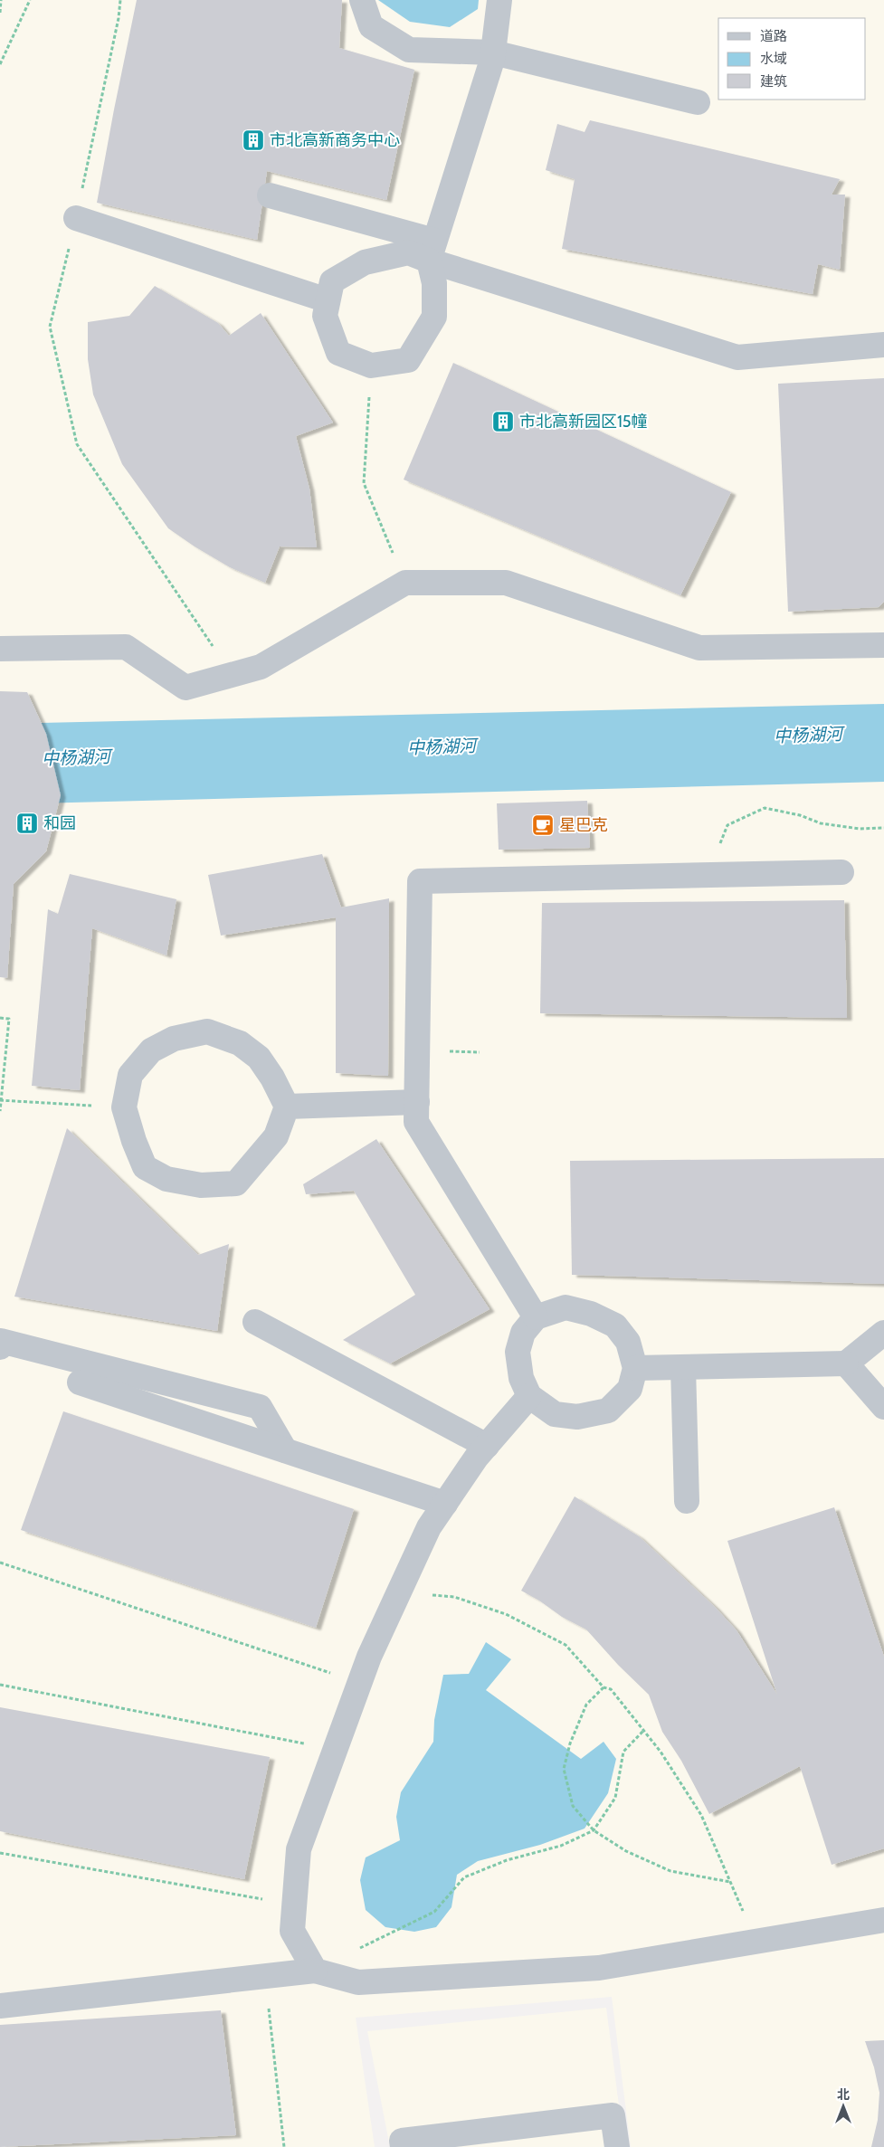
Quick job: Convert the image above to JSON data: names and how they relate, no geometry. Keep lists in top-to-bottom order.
{
  "water": ["中杨湖河"],
  "places": {
    "building": ["市北高新商务中心", "市北高新园区15幢", "和园"],
    "cafe": ["星巴克"]
  },
  "legend": ["道路", "水域", "建筑"],
  "north": "top"
}
